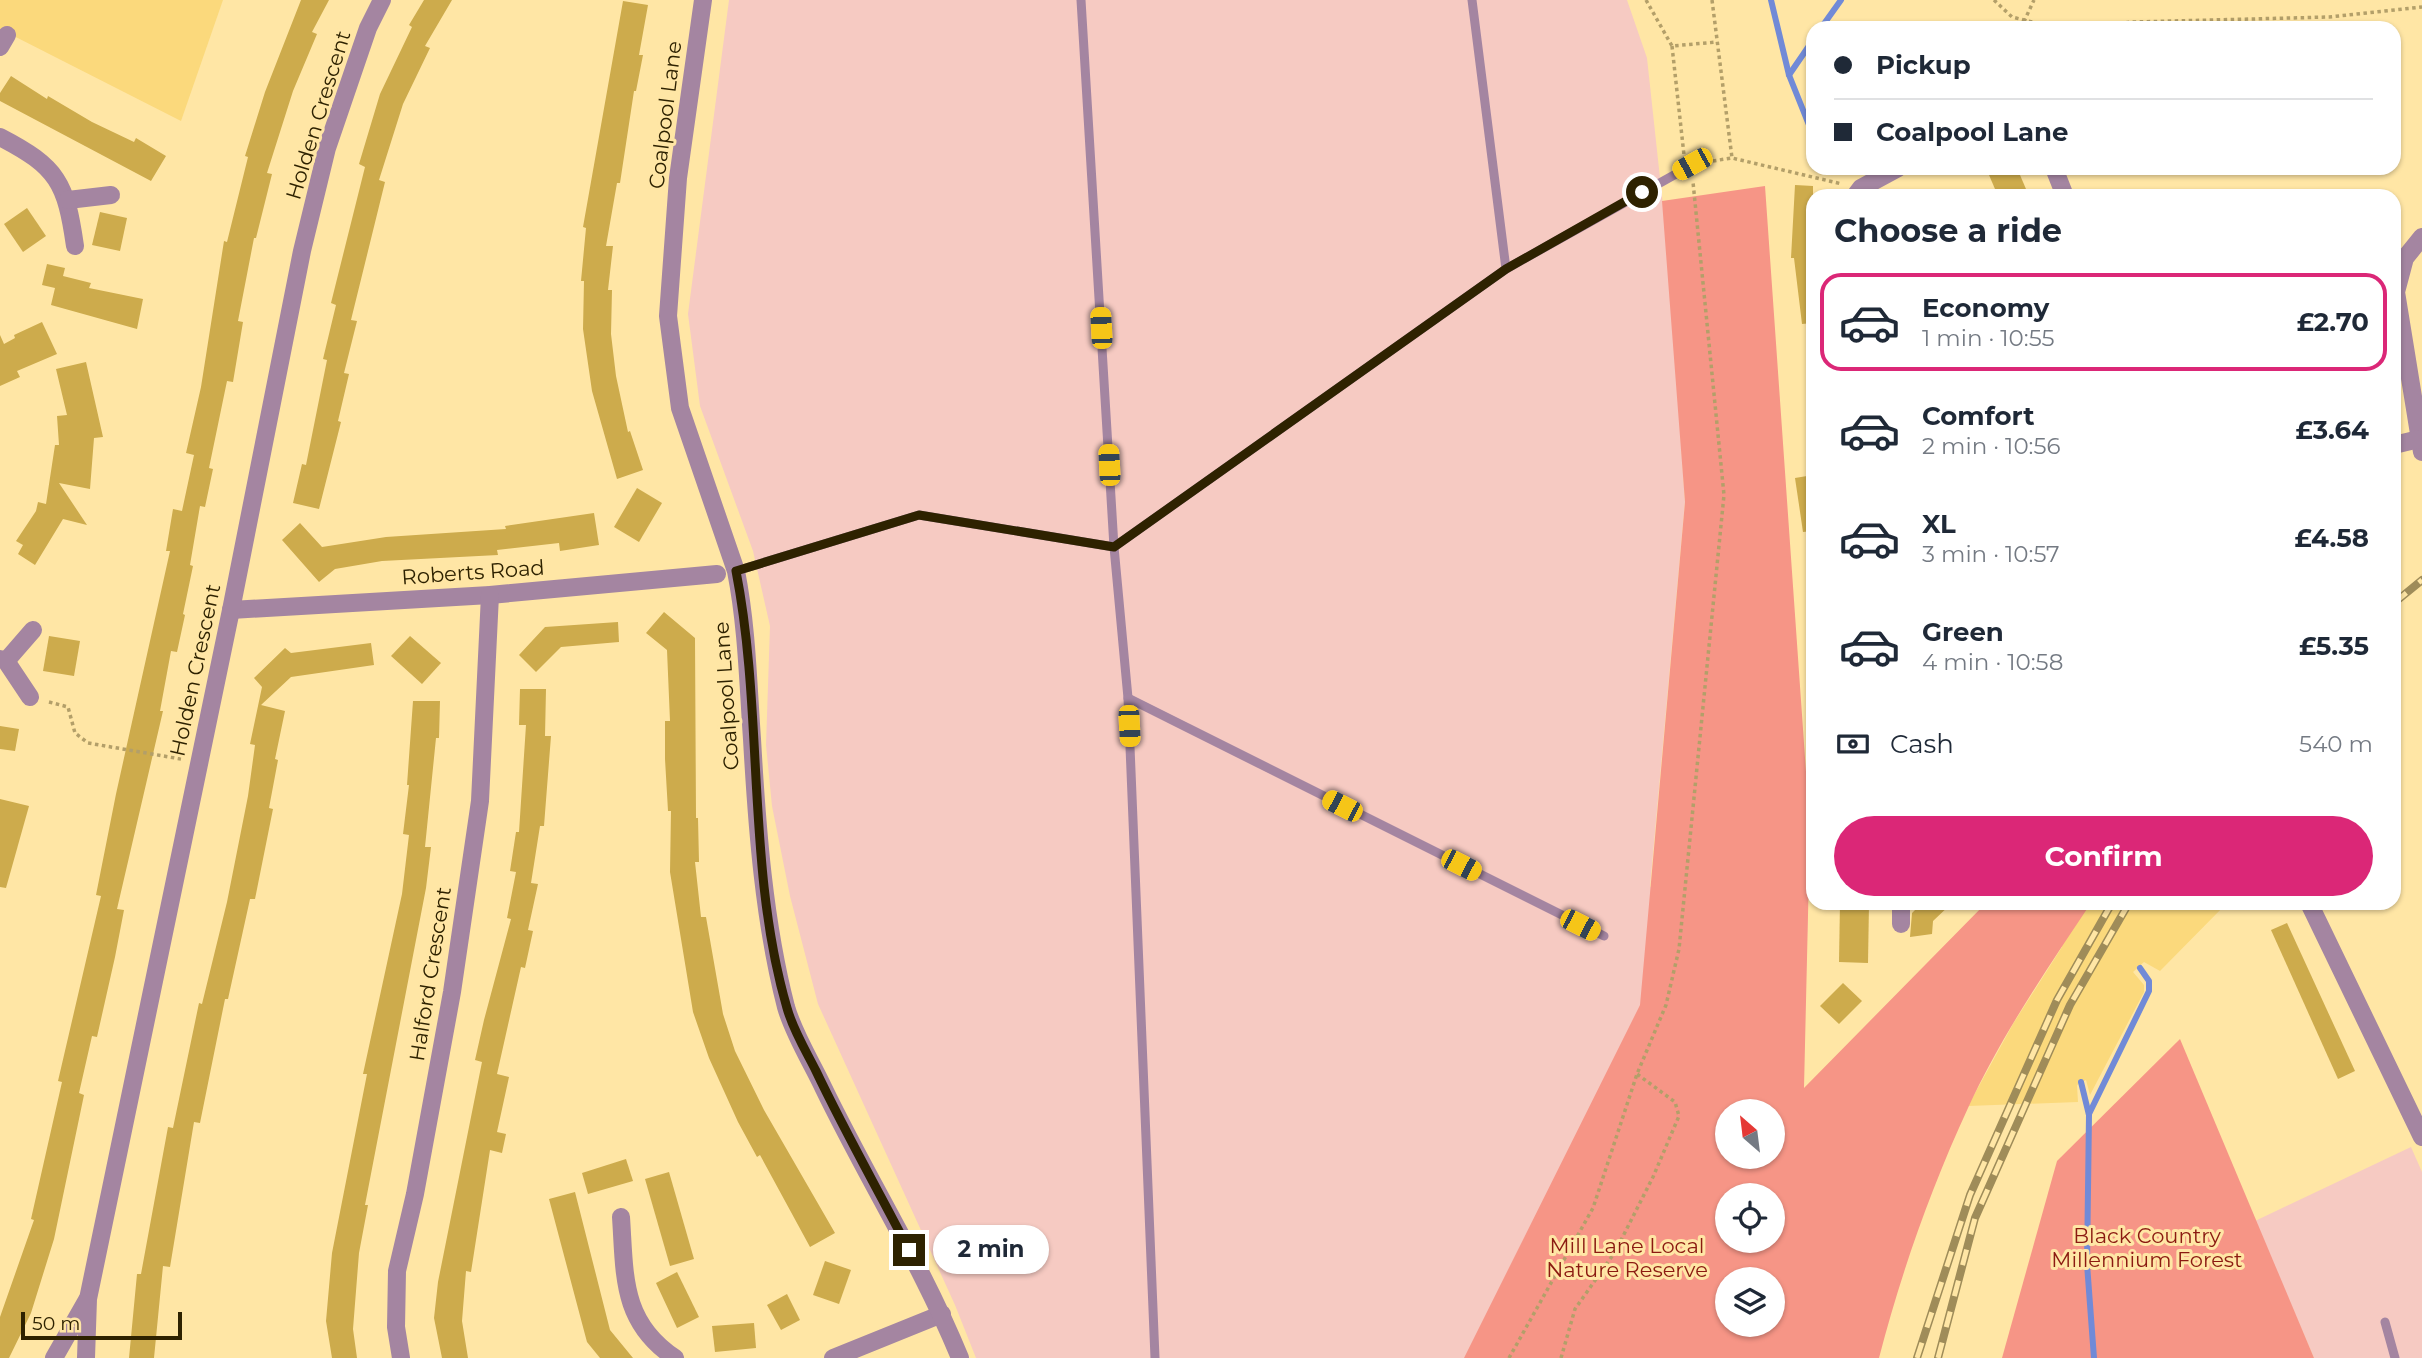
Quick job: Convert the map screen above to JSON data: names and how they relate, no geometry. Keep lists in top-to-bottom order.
{
  "streets": {
    "street": [
      "Holden Crescent",
      "Coalpool Lane",
      "Roberts Road",
      "Halford Crescent"
    ]
  },
  "crossings": [
    ["Holden Crescent", "Roberts Road"],
    ["Roberts Road", "Halford Crescent"]
  ],
  "parks": ["Black Country Millennium Forest", "Mill Lane Local Nature Reserve"],
  "scale_bar": "50 m",
  "north": "top left",
  "page": {
    "banner": ["Pickup", "Coalpool Lane"],
    "heading": "Choose a ride",
    "list": [
      {
        "name": "Economy",
        "note": "1 min · 10:55",
        "value": "£2.70"
      },
      {
        "name": "Comfort",
        "note": "2 min · 10:56",
        "value": "£3.64"
      },
      {
        "name": "XL",
        "note": "3 min · 10:57",
        "value": "£4.58"
      },
      {
        "name": "Green",
        "note": "4 min · 10:58",
        "value": "£5.35"
      }
    ],
    "pay": ["Cash", "540 m"],
    "buttons": "Confirm",
    "bubble": "2 min",
    "scale": "50 m"
  }
}
